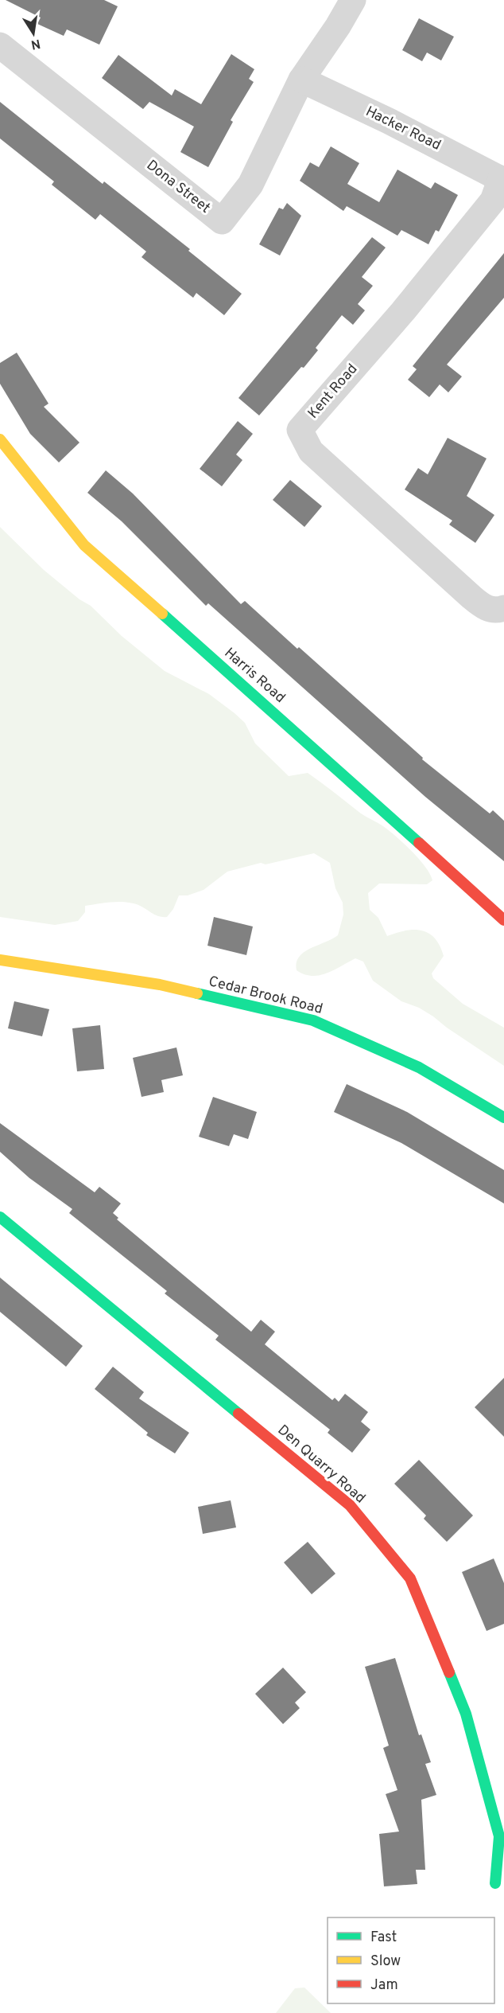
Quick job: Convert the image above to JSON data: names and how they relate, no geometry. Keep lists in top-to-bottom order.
{
  "streets": {
    "street": [
      "Hacker Road",
      "Dona Street",
      "Kent Road",
      "Harris Road",
      "Cedar Brook Road",
      "Den Quarry Road"
    ]
  },
  "crossings": [
    ["Hacker Road", "Dona Street"],
    ["Hacker Road", "Kent Road"]
  ],
  "legend": ["Fast", "Slow", "Jam"],
  "north": "bottom"
}
